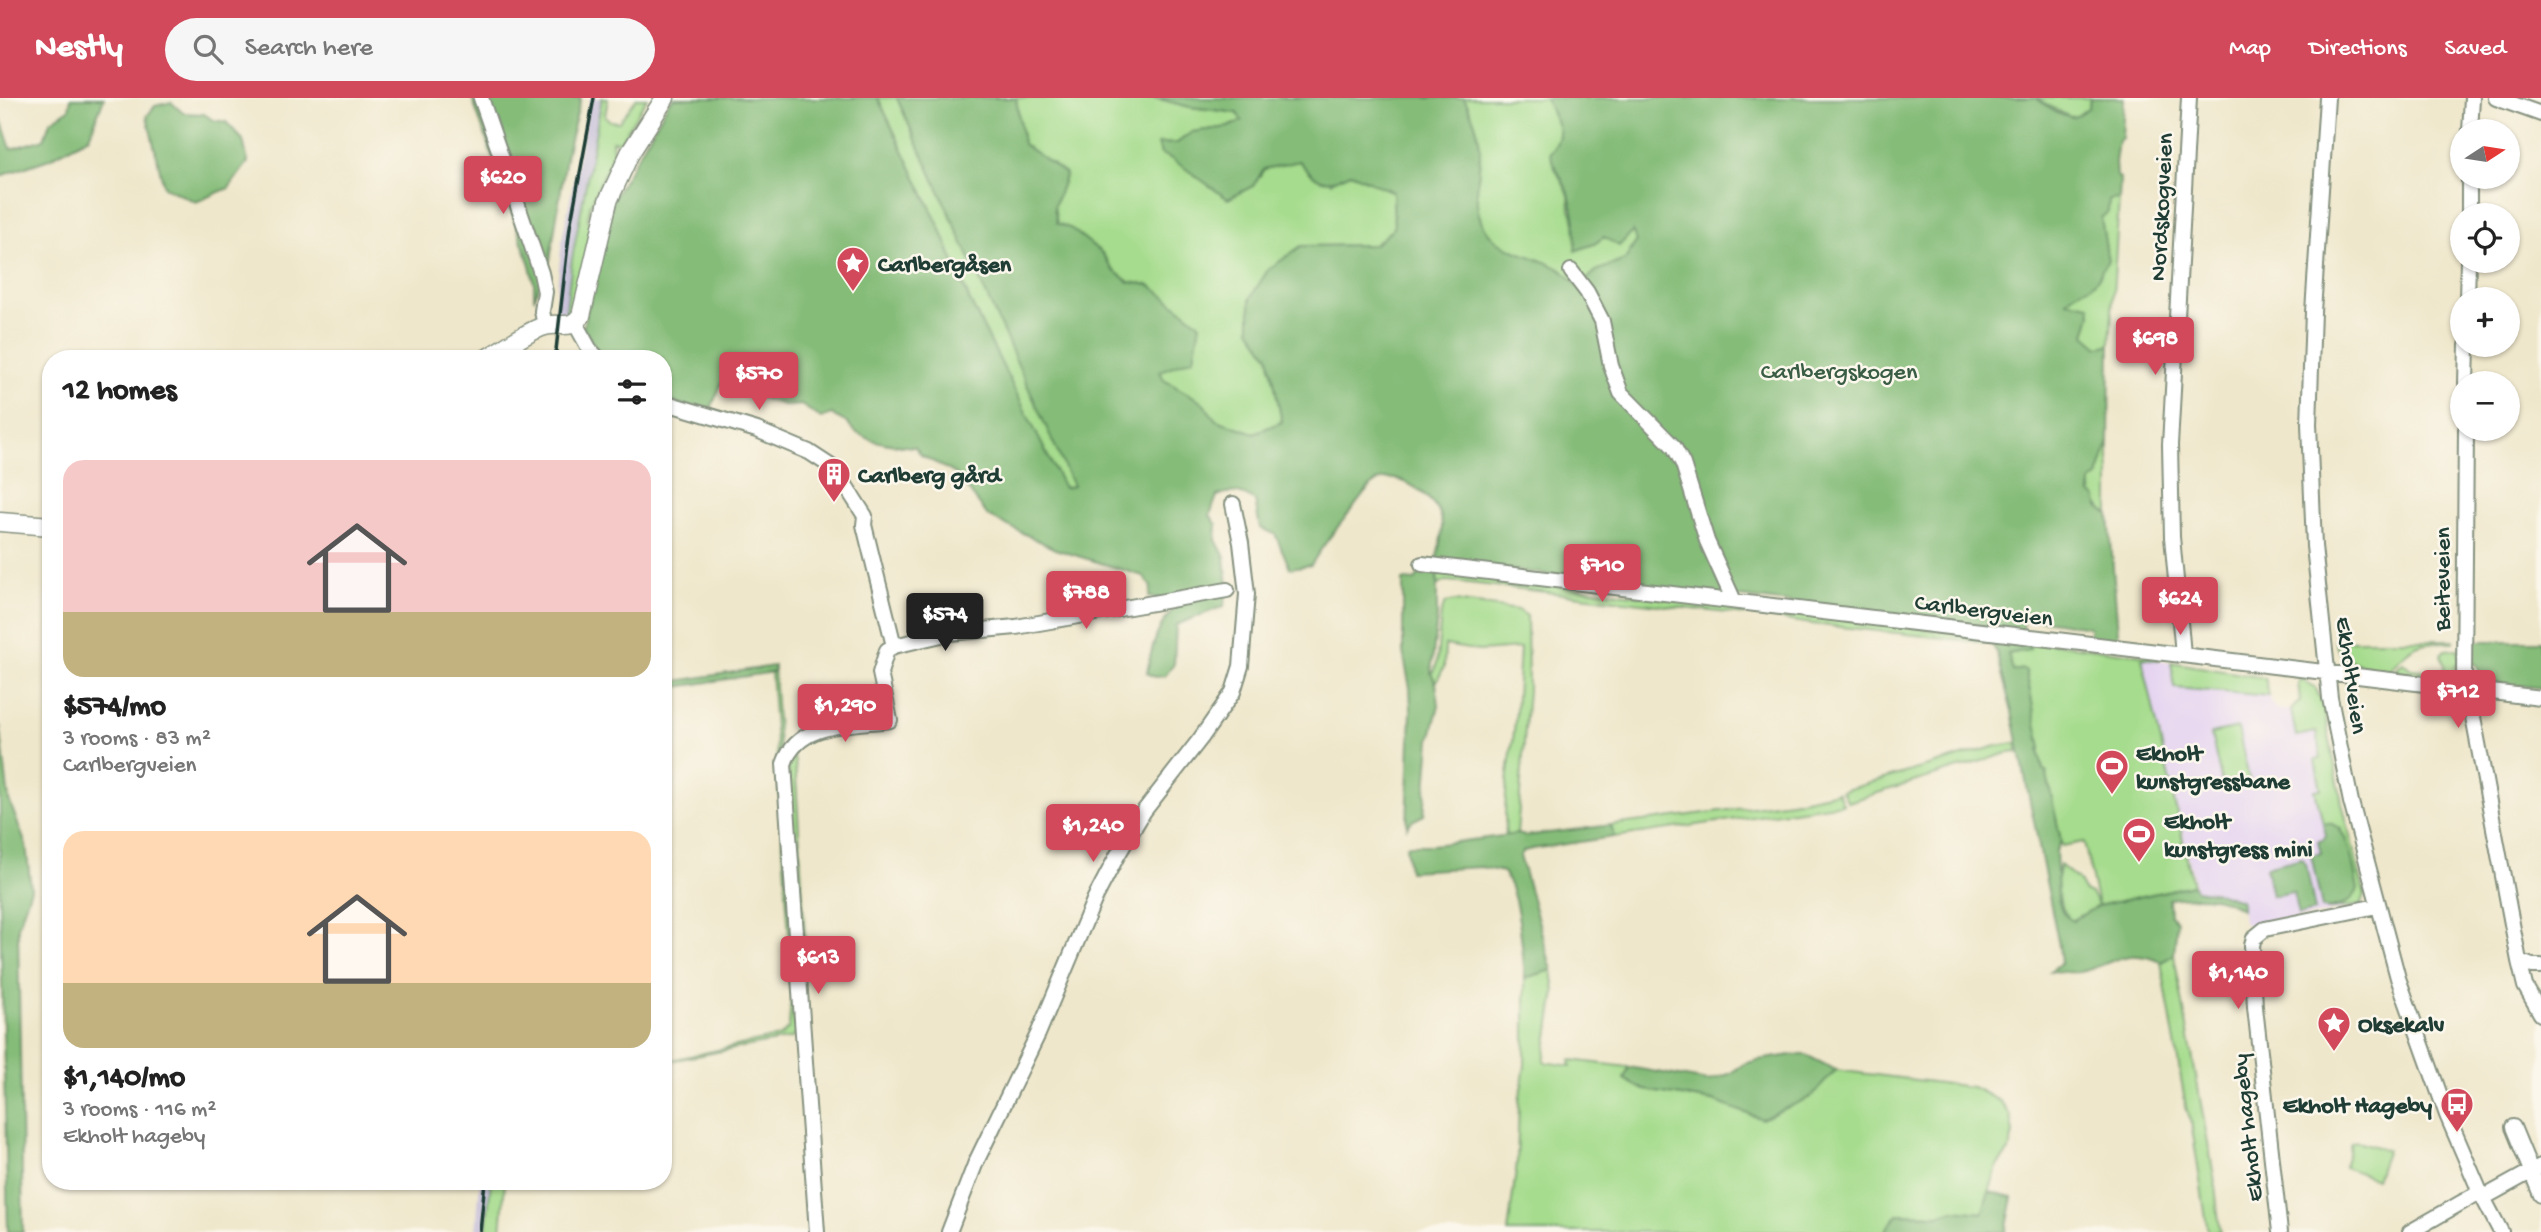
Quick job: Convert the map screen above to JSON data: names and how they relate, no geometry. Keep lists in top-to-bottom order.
{
  "streets": {
    "street": [
      "Nordskogveien",
      "Beiteveien",
      "Carlbergveien",
      "Ekholtveien",
      "Ekholt hageby"
    ]
  },
  "crossings": [
    ["Nordskogveien", "Carlbergveien"],
    ["Beiteveien", "Carlbergveien"],
    ["Carlbergveien", "Ekholtveien"],
    ["Ekholtveien", "Ekholt hageby"]
  ],
  "parks": ["Carlbergskogen"],
  "places": {
    "place": ["Carlbergåsen", "Oksekalv"],
    "building": ["Carlberg gård"],
    "sports": ["Ekholt kunstgressbane", "Ekholt kunstgress mini"],
    "bus stop": ["Ekholt Hageby"]
  },
  "north": "right",
  "page": {
    "header": "Nestly",
    "search": "Search here",
    "nav": ["Map", "Directions", "Saved"],
    "map_buttons": ["+", "−"],
    "price": [
      "$620",
      "$698",
      "$570",
      "$710",
      "$788",
      "$624",
      "$574",
      "$712",
      "$1,290",
      "$1,240",
      "$613",
      "$1,140"
    ],
    "heading": "12 homes",
    "list": [
      {
        "name": "$574/mo",
        "note": "3 rooms · 83 m² · Carlbergveien"
      },
      {
        "name": "$1,140/mo",
        "note": "3 rooms · 116 m² · Ekholt hageby"
      }
    ]
  }
}
